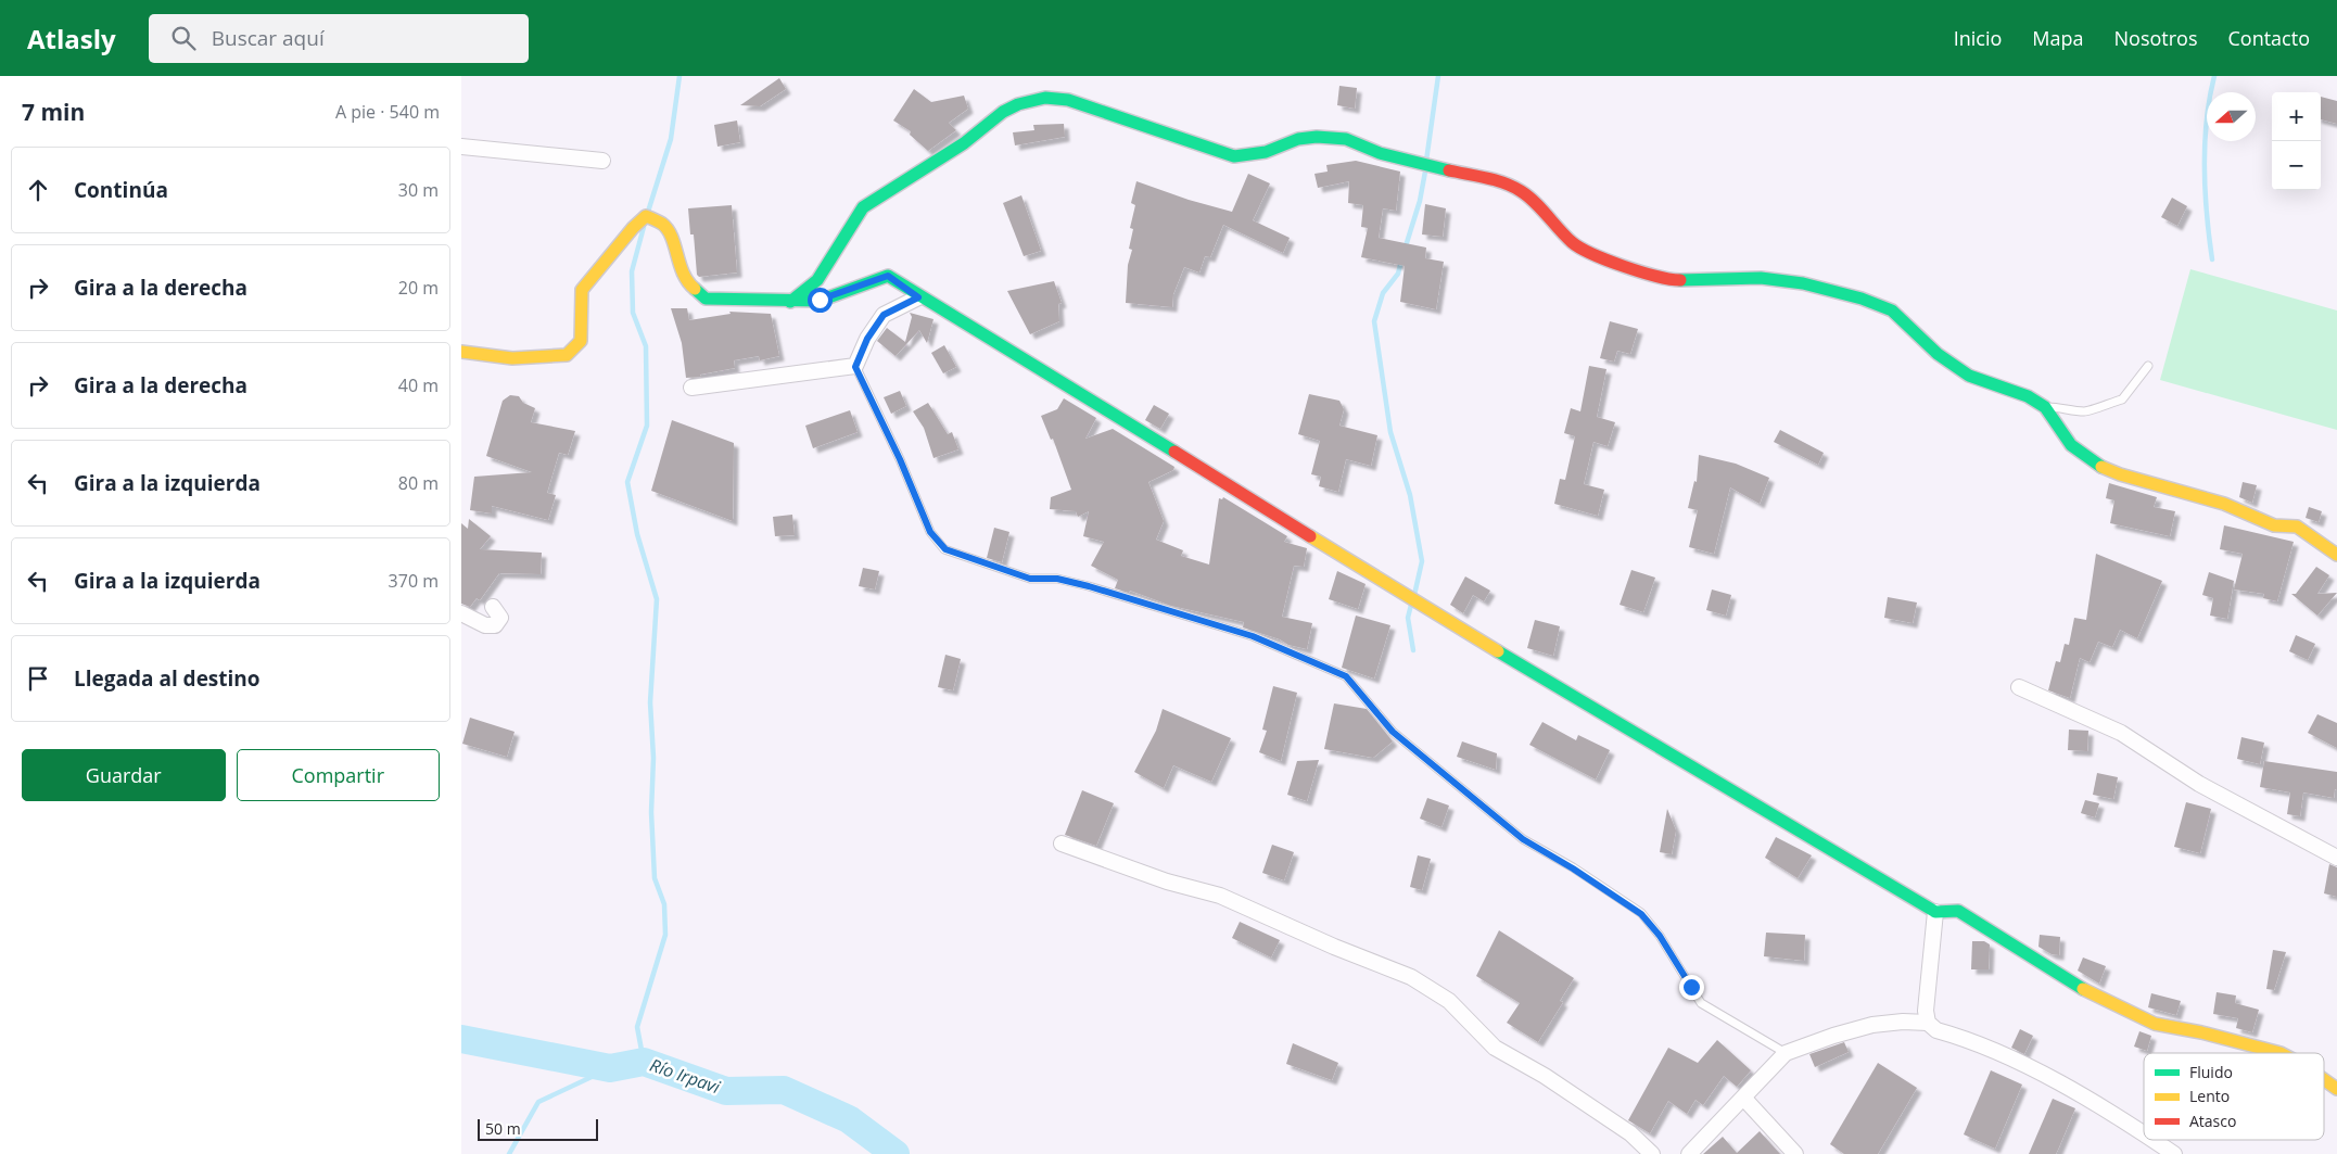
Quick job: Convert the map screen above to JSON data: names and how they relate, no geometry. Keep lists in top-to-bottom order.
{
  "water": ["Río Irpavi"],
  "legend": ["Fluido", "Lento", "Atasco"],
  "scale_bar": "50 m",
  "north": "left",
  "page": {
    "header": "Atlasly",
    "search": "Buscar aquí",
    "nav": [
      "Inicio",
      "Mapa",
      "Nosotros",
      "Contacto"
    ],
    "heading": ["7 min", "A pie · 540 m"],
    "map_buttons": ["+", "−"],
    "list": [
      ["Continúa", "30 m"],
      ["Gira a la derecha", "20 m"],
      ["Gira a la derecha", "40 m"],
      ["Gira a la izquierda", "80 m"],
      ["Gira a la izquierda", "370 m"],
      "Llegada al destino"
    ],
    "buttons": ["Guardar", "Compartir"],
    "scale": "50 m"
  }
}
